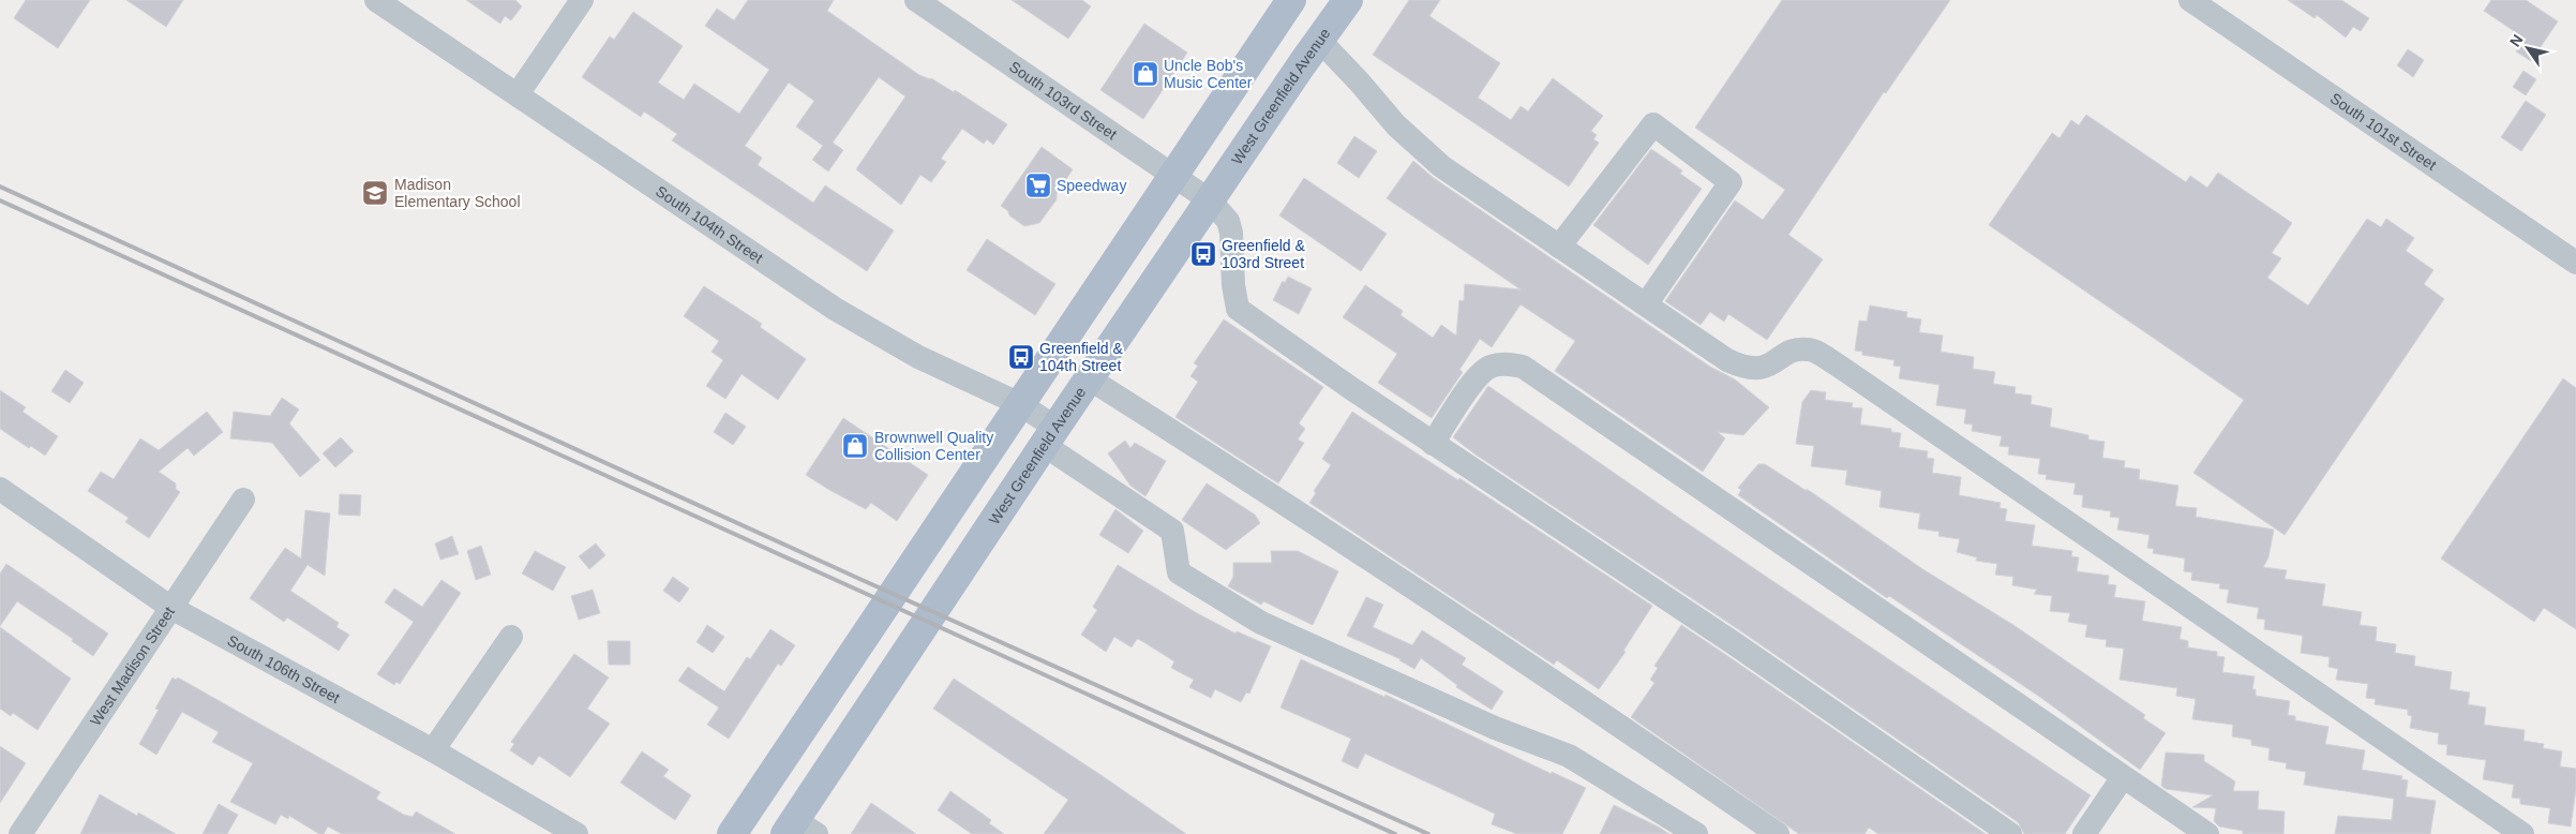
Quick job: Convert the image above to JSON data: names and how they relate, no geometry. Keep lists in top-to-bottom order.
{
  "streets": {
    "main road": ["West Greenfield Avenue"],
    "street": [
      "South 103rd Street",
      "South 101st Street",
      "South 104th Street",
      "West Madison Street",
      "South 106th Street"
    ]
  },
  "crossings": [
    ["West Greenfield Avenue", "South 103rd Street"],
    ["West Greenfield Avenue", "South 104th Street"],
    ["West Madison Street", "South 106th Street"]
  ],
  "places": {
    "shop": ["Uncle Bob's Music Center", "Brownwell Quality Collision Center"],
    "supermarket": ["Speedway"],
    "school or university": ["Madison Elementary School"],
    "bus stop": ["Greenfield & 103rd Street", "Greenfield & 104th Street"]
  },
  "north": "top left"
}
